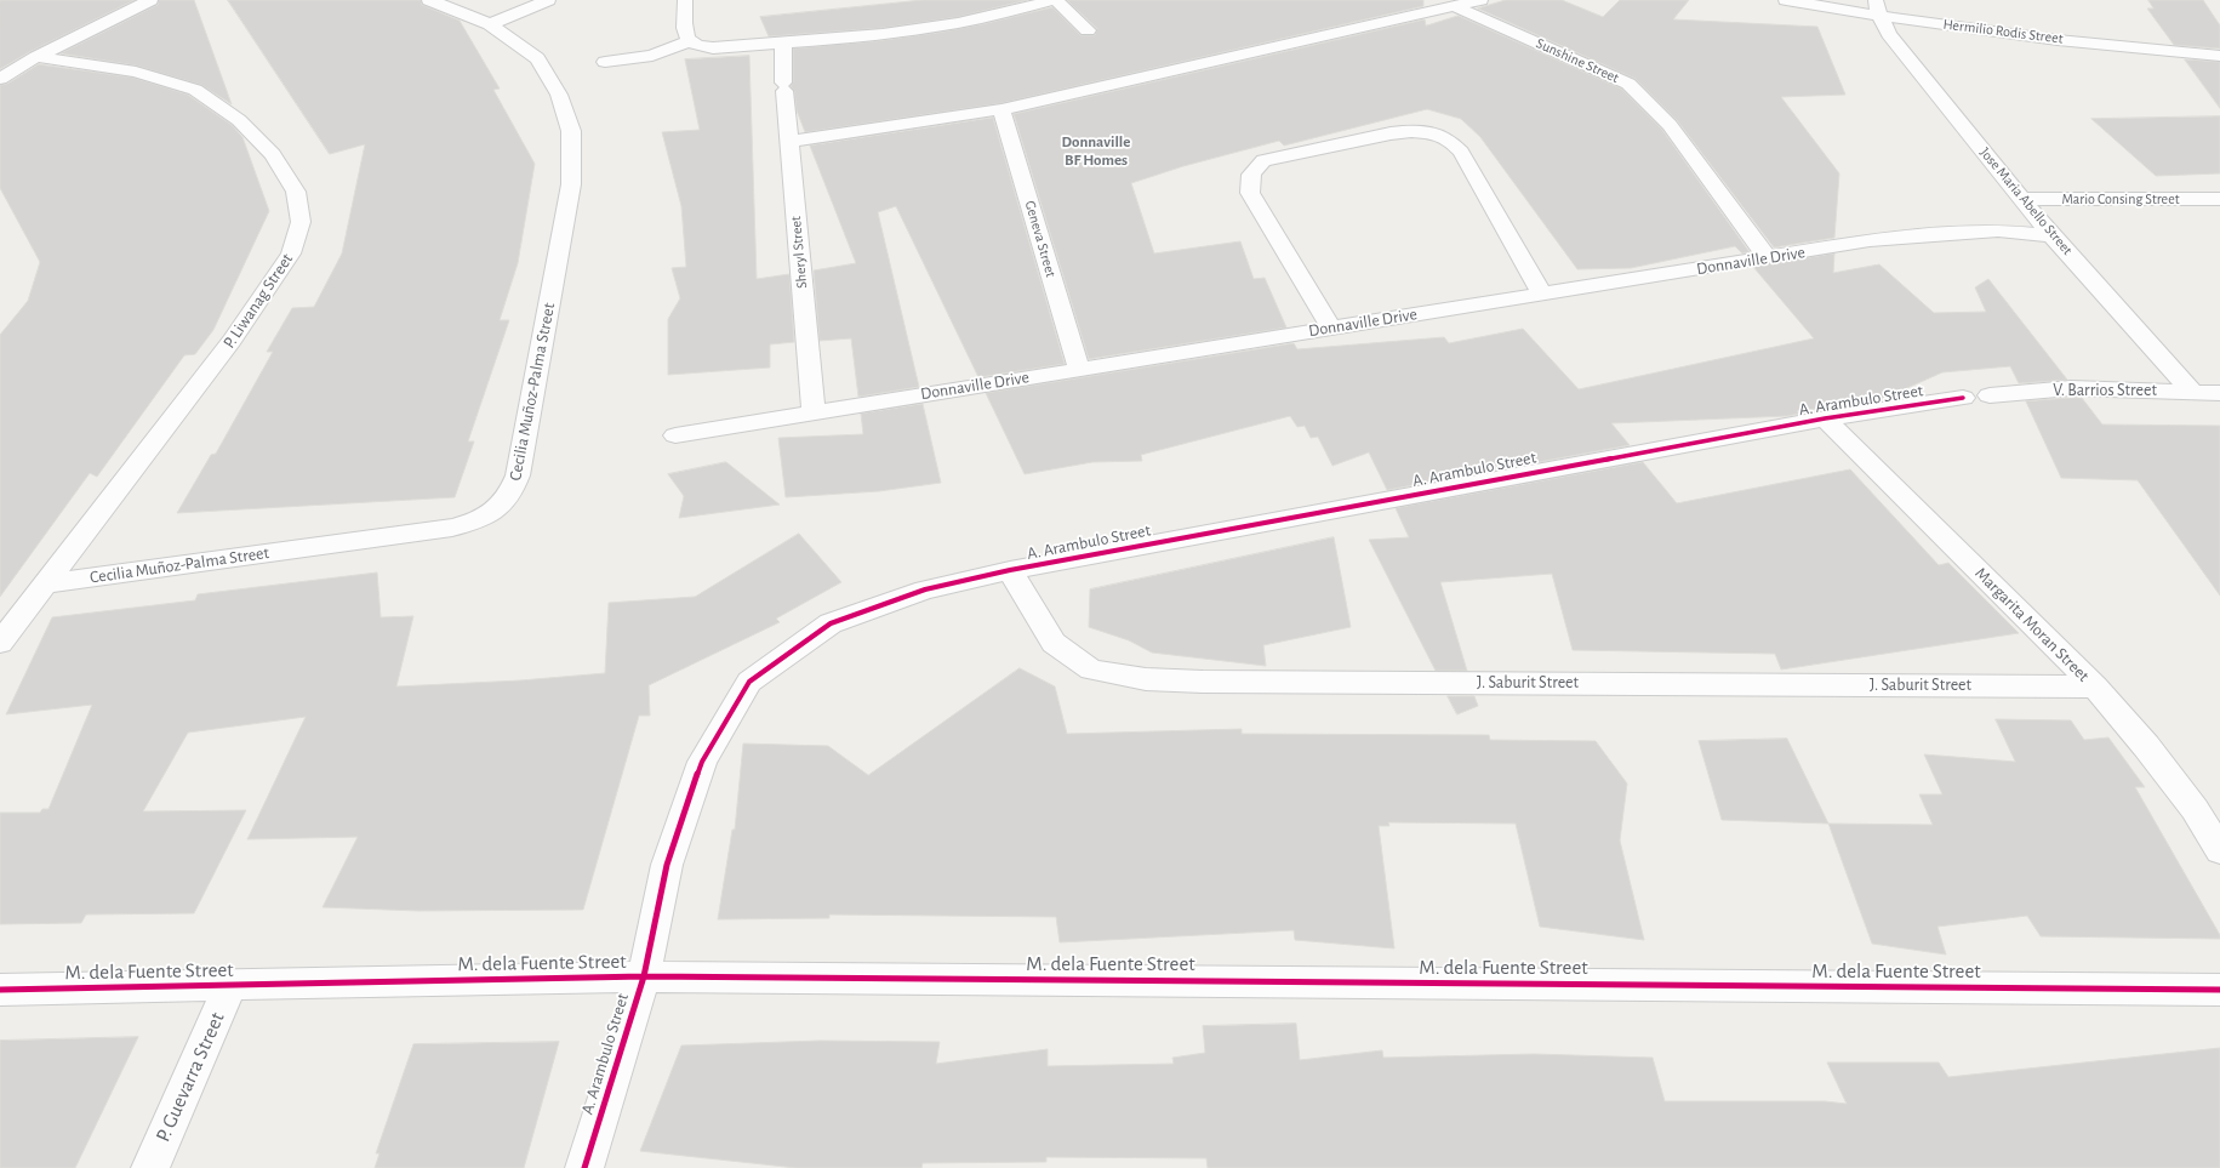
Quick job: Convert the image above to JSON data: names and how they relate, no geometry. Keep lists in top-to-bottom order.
{
  "streets": {
    "street": [
      "Hermilio Rodis Street",
      "Sunshine Street",
      "Mario Consing Street",
      "Jose Maria Abello Street",
      "Geneva Street",
      "Sheryl Street",
      "Donnaville Drive",
      "P. Liwanag Street",
      "V. Barrios Street",
      "Cecilia Muñoz-Palma Street",
      "A. Arambulo Street",
      "Margarita Moran Street",
      "J. Saburit Street",
      "M. dela Fuente Street",
      "P. Guevarra Street"
    ]
  },
  "crossings": [
    ["Hermilio Rodis Street", "Jose Maria Abello Street"],
    ["Sunshine Street", "Donnaville Drive"],
    ["Mario Consing Street", "Jose Maria Abello Street"],
    ["Jose Maria Abello Street", "Donnaville Drive"],
    ["Jose Maria Abello Street", "V. Barrios Street"],
    ["Geneva Street", "Donnaville Drive"],
    ["Sheryl Street", "Donnaville Drive"],
    ["P. Liwanag Street", "Cecilia Muñoz-Palma Street"],
    ["A. Arambulo Street", "Margarita Moran Street"],
    ["A. Arambulo Street", "J. Saburit Street"],
    ["A. Arambulo Street", "M. dela Fuente Street"],
    ["Margarita Moran Street", "J. Saburit Street"],
    ["M. dela Fuente Street", "P. Guevarra Street"]
  ],
  "districts": ["Donnaville BF Homes"]
}
